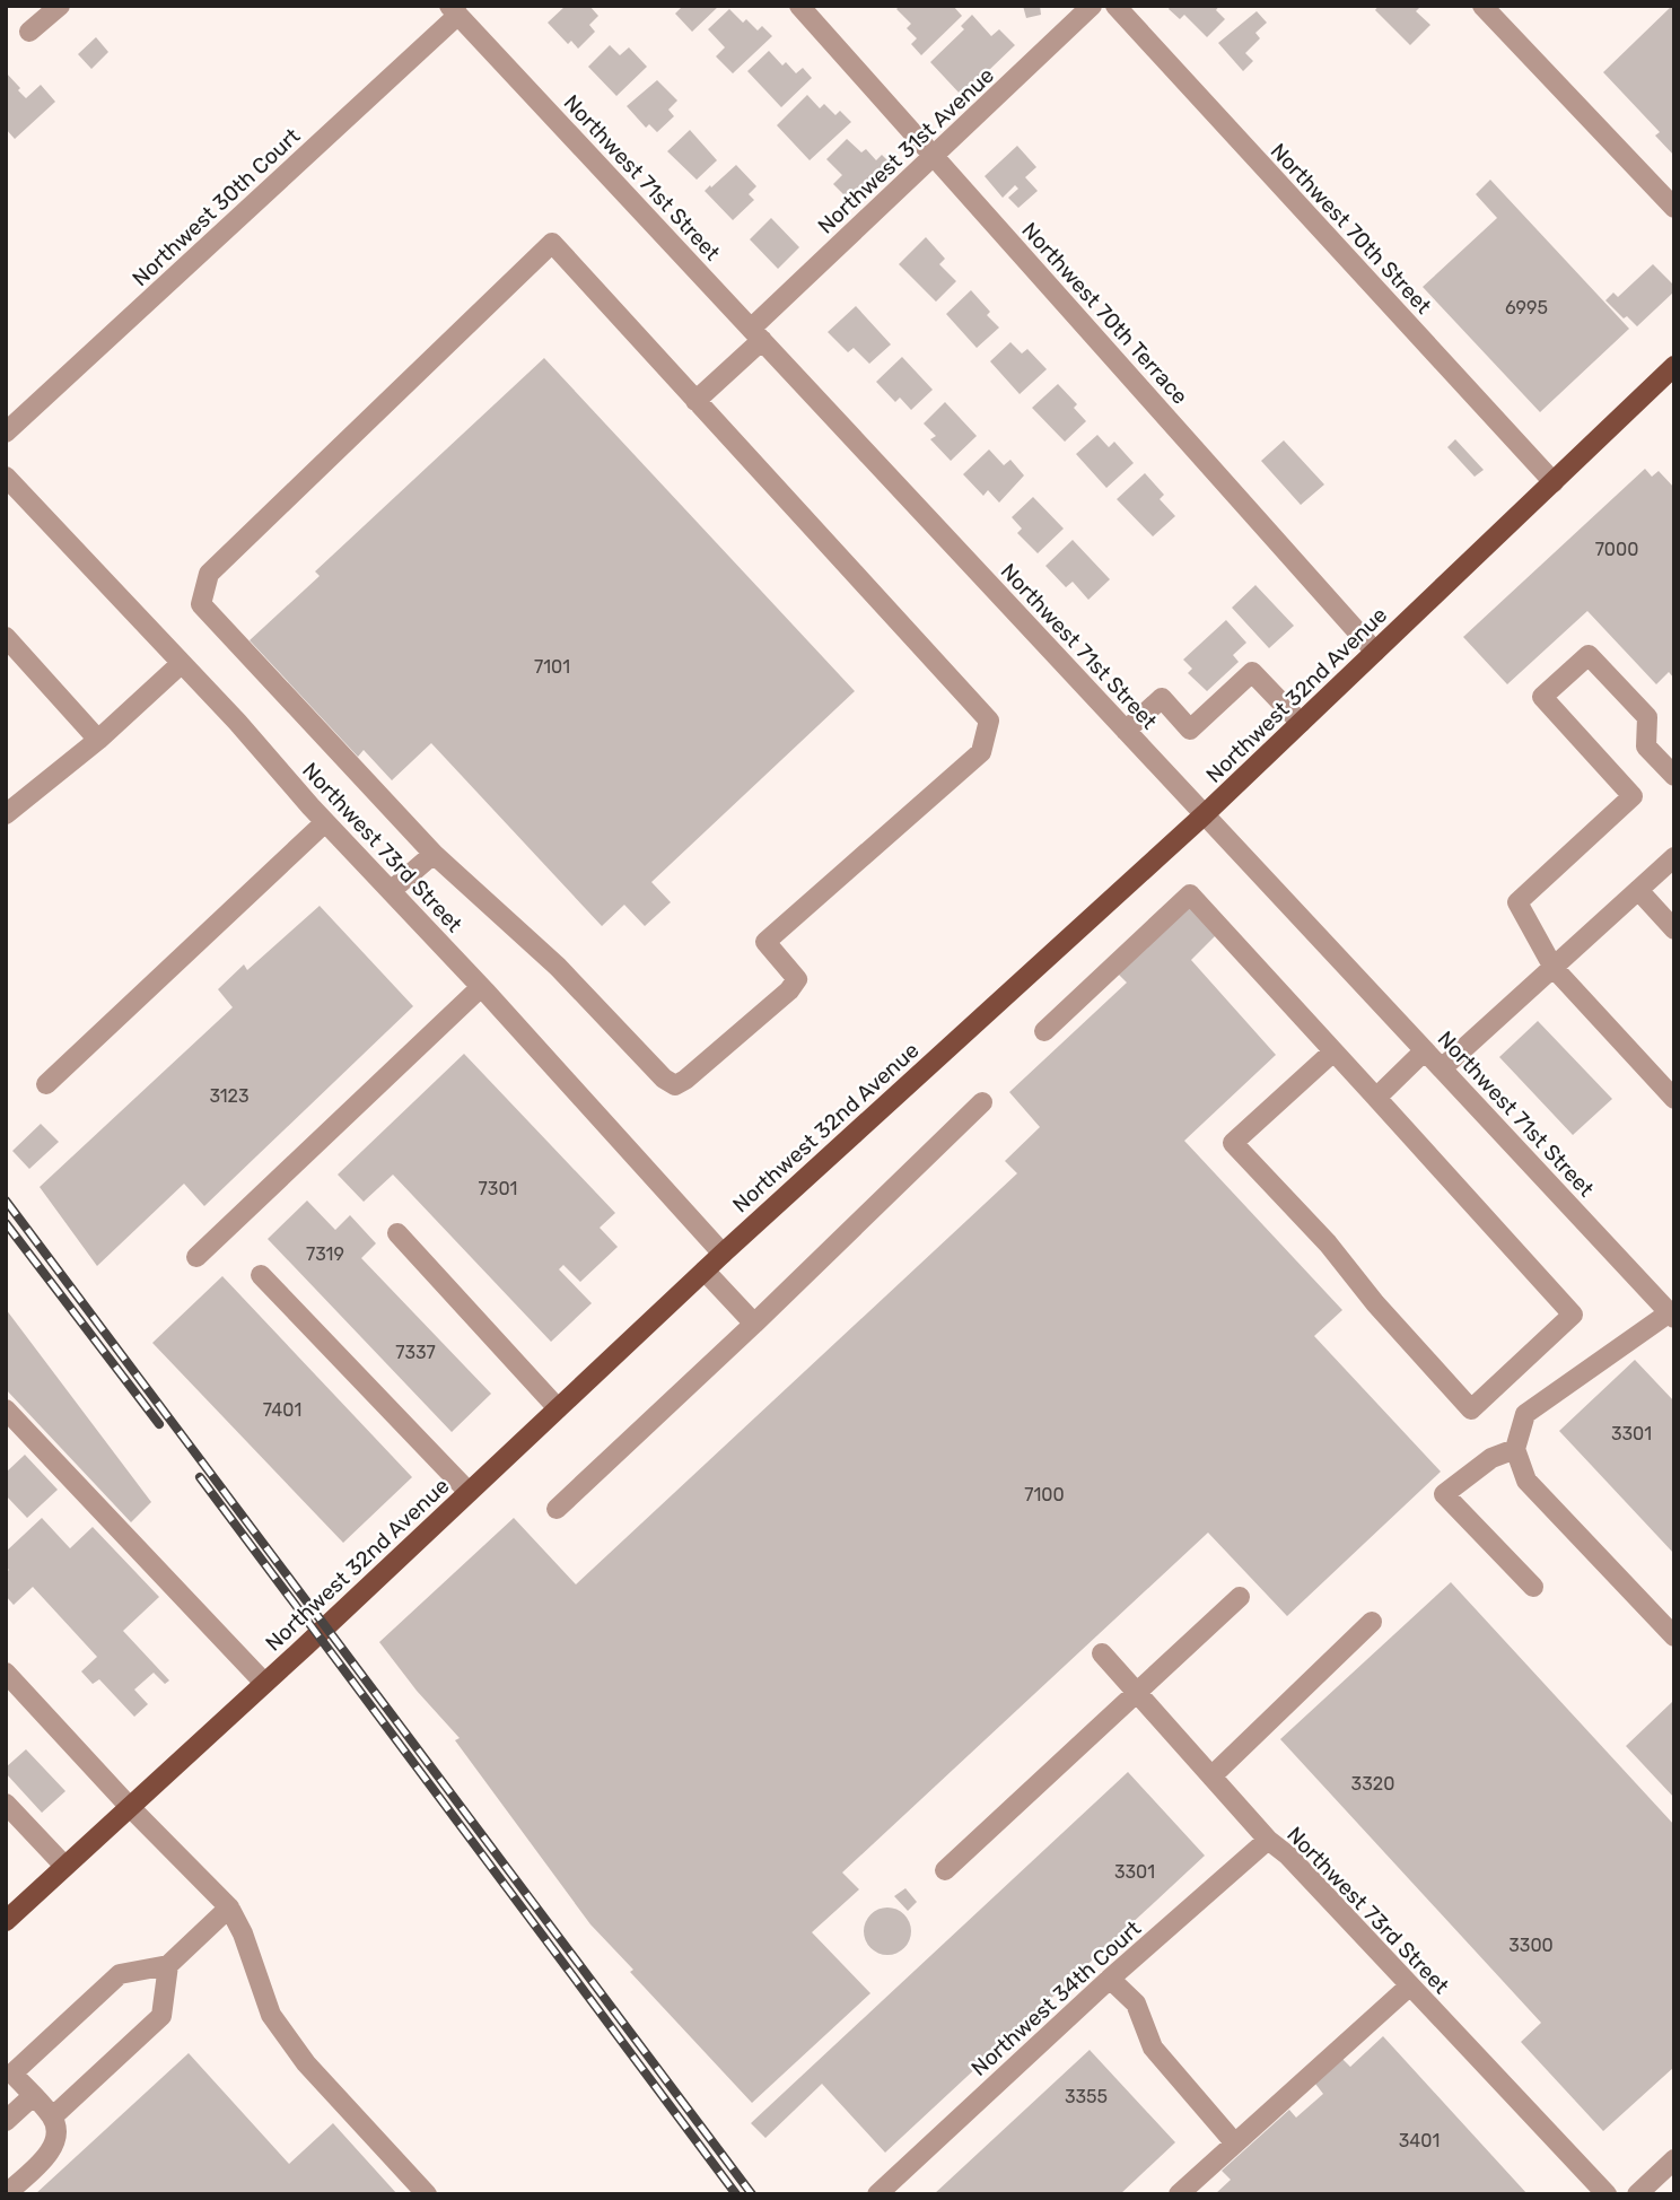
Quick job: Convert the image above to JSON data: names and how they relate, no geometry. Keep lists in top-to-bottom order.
{
  "streets": {
    "main road": ["Northwest 32nd Avenue"],
    "street": [
      "Northwest 31st Avenue",
      "Northwest 71st Street",
      "Northwest 30th Court",
      "Northwest 70th Street",
      "Northwest 70th Terrace",
      "Northwest 73rd Street",
      "Northwest 34th Court"
    ]
  },
  "crossings": [
    ["Northwest 31st Avenue", "Northwest 71st Street"],
    ["Northwest 31st Avenue", "Northwest 70th Terrace"],
    ["Northwest 71st Street", "Northwest 30th Court"],
    ["Northwest 71st Street", "Northwest 32nd Avenue"],
    ["Northwest 70th Street", "Northwest 32nd Avenue"],
    ["Northwest 70th Terrace", "Northwest 32nd Avenue"],
    ["Northwest 32nd Avenue", "Northwest 73rd Street"],
    ["Northwest 73rd Street", "Northwest 34th Court"]
  ],
  "house_numbers": [
    "6995",
    "7000",
    "7101",
    "3123",
    "7301",
    "7319",
    "7337",
    "7401",
    "3301",
    "7100",
    "3320",
    "3301",
    "3300",
    "3355",
    "3401"
  ]
}
